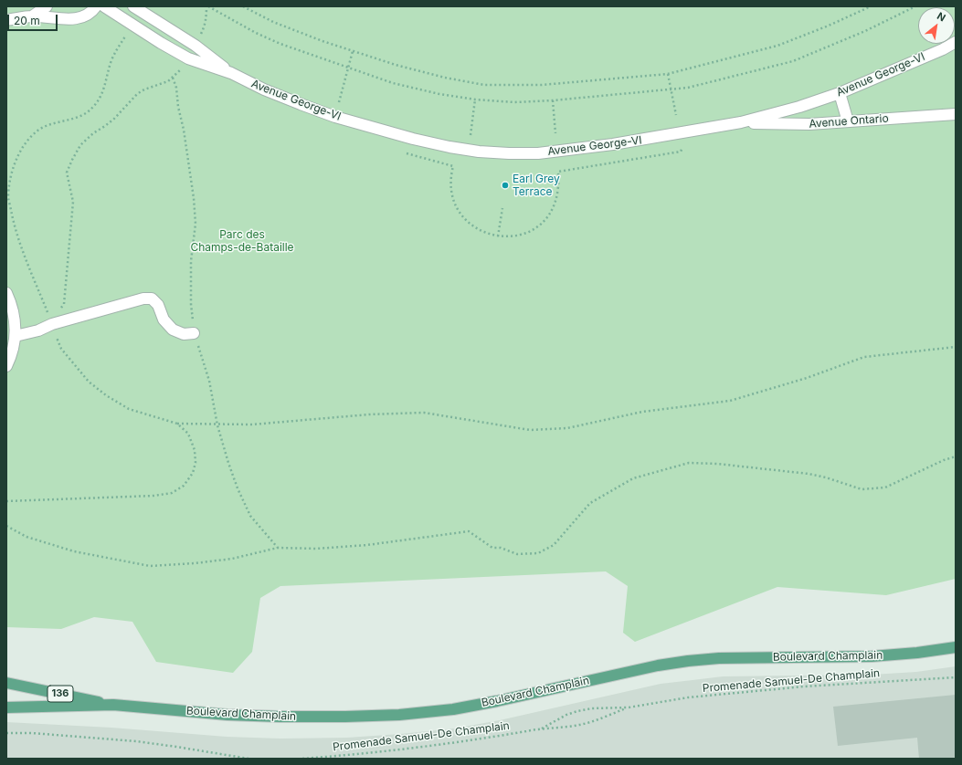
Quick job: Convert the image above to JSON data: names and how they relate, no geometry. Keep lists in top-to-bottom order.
{
  "streets": {
    "main road": ["Boulevard Champlain", "136"],
    "street": ["Avenue George-VI", "Avenue Ontario"],
    "path": ["Promenade Samuel-De Champlain"]
  },
  "crossings": [
    ["Avenue George-VI", "Avenue Ontario"]
  ],
  "parks": ["Parc des Champs-de-Bataille"],
  "places": ["Earl Grey Terrace"],
  "scale_bar": "20 m",
  "north": "top right"
}
